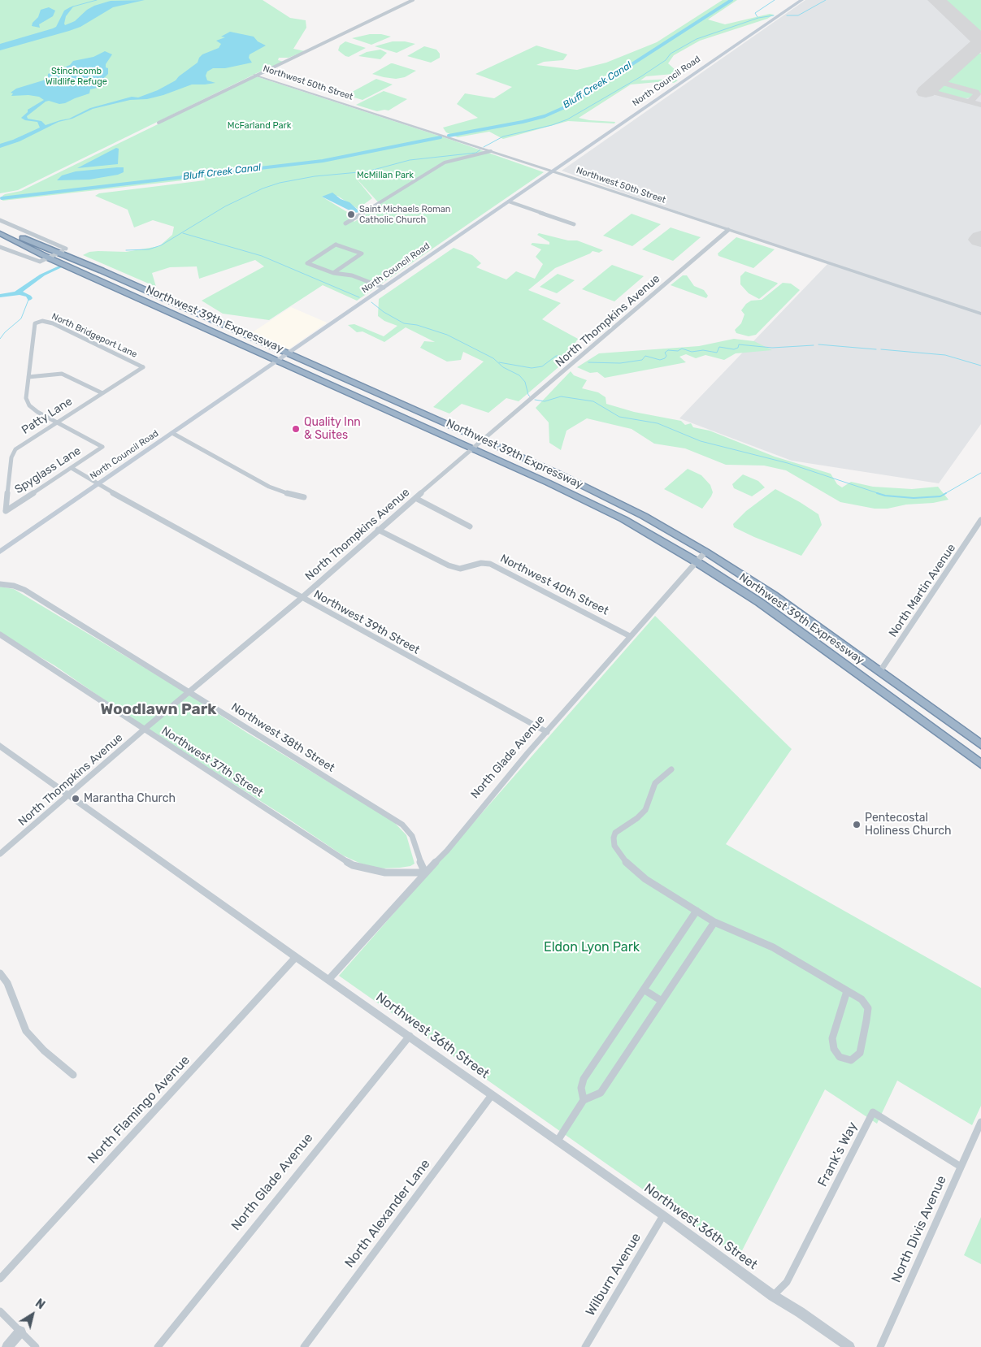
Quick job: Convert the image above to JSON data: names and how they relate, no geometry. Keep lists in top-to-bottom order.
{
  "streets": {
    "highway": ["Northwest 39th Expressway"],
    "main road": ["North Council Road"],
    "street": [
      "Northwest 50th Street",
      "North Thompkins Avenue",
      "North Bridgeport Lane",
      "Patty Lane",
      "Spyglass Lane",
      "Northwest 40th Street",
      "North Martin Avenue",
      "Northwest 39th Street",
      "Northwest 38th Street",
      "North Glade Avenue",
      "Northwest 37th Street",
      "Northwest 36th Street",
      "North Flamingo Avenue",
      "Frank's Way",
      "North Alexander Lane",
      "North Divis Avenue",
      "Wilburn Avenue"
    ]
  },
  "crossings": [
    ["North Council Road", "Northwest 50th Street"],
    ["North Council Road", "Northwest 39th Expressway"],
    ["North Council Road", "Northwest 39th Street"],
    ["Northwest 50th Street", "North Thompkins Avenue"],
    ["Northwest 39th Expressway", "North Thompkins Avenue"],
    ["Northwest 39th Expressway", "North Martin Avenue"],
    ["Northwest 39th Expressway", "North Glade Avenue"],
    ["North Thompkins Avenue", "Northwest 40th Street"],
    ["North Thompkins Avenue", "Northwest 39th Street"],
    ["North Thompkins Avenue", "Northwest 38th Street"],
    ["North Thompkins Avenue", "Northwest 37th Street"],
    ["North Thompkins Avenue", "Northwest 36th Street"],
    ["North Bridgeport Lane", "Patty Lane"],
    ["Patty Lane", "Spyglass Lane"],
    ["Spyglass Lane", "Northwest 39th Street"],
    ["Northwest 40th Street", "North Glade Avenue"],
    ["Northwest 39th Street", "North Glade Avenue"],
    ["Northwest 38th Street", "North Glade Avenue"],
    ["Northwest 38th Street", "Northwest 37th Street"],
    ["North Glade Avenue", "Northwest 37th Street"],
    ["North Glade Avenue", "Northwest 36th Street"],
    ["Northwest 36th Street", "North Flamingo Avenue"],
    ["Northwest 36th Street", "Frank's Way"],
    ["Northwest 36th Street", "North Alexander Lane"],
    ["Northwest 36th Street", "Wilburn Avenue"],
    ["Frank's Way", "North Divis Avenue"]
  ],
  "districts": ["Woodlawn Park"],
  "water": ["Bluff Creek Canal"],
  "parks": [
    "Stinchcomb Wildlife Refuge",
    "McFarland Park",
    "McMillan Park",
    "Eldon Lyon Park"
  ],
  "places": [
    "Saint Michaels Roman Catholic Church",
    "Quality Inn & Suites",
    "Marantha Church",
    "Pentecostal Holiness Church"
  ],
  "north": "top right"
}
